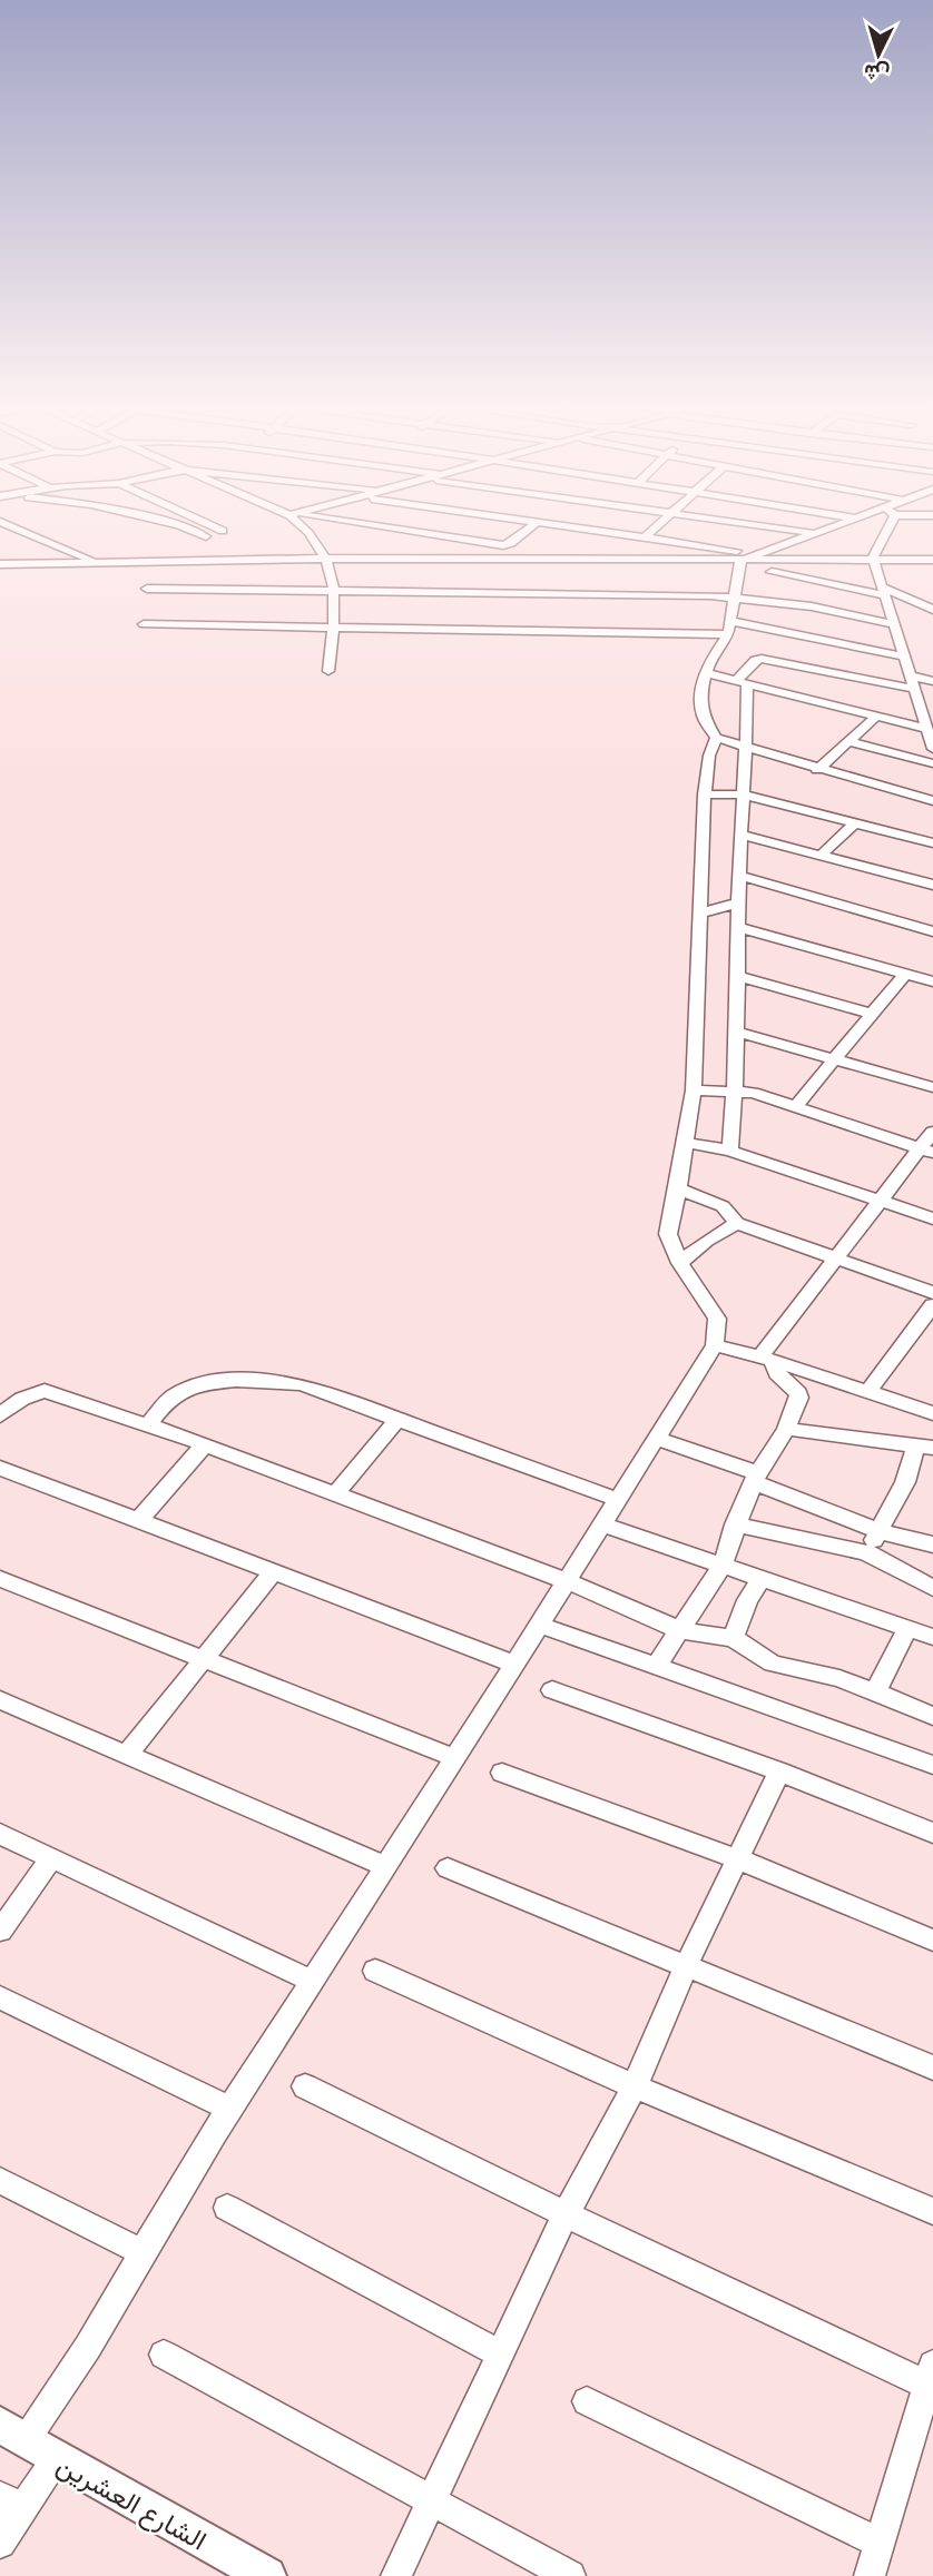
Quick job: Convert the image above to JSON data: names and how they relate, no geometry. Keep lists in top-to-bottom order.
{
  "streets": {
    "street": ["الشارع العشرين"]
  },
  "north": "bottom"
}
